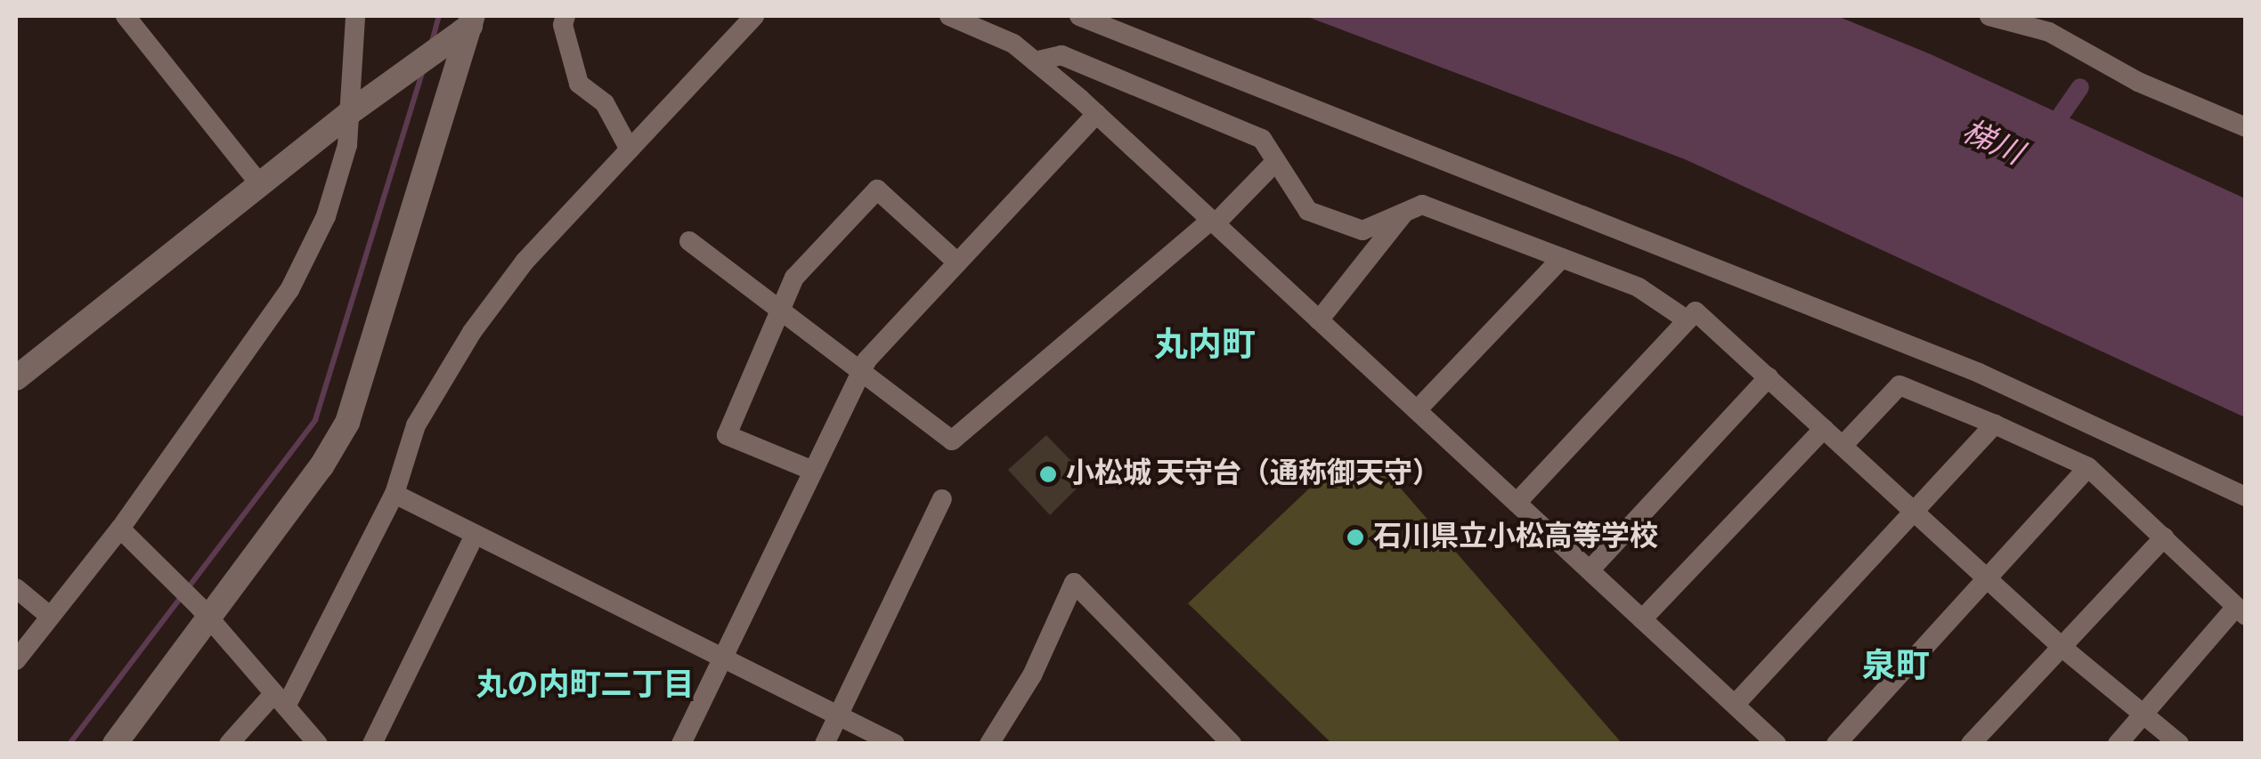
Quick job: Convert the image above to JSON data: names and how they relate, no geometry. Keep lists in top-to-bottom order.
{
  "districts": ["丸内町", "泉町", "丸の内町二丁目"],
  "water": ["梯川"],
  "places": ["小松城 天守台（通称御天守）", "石川県立小松高等学校"]
}
